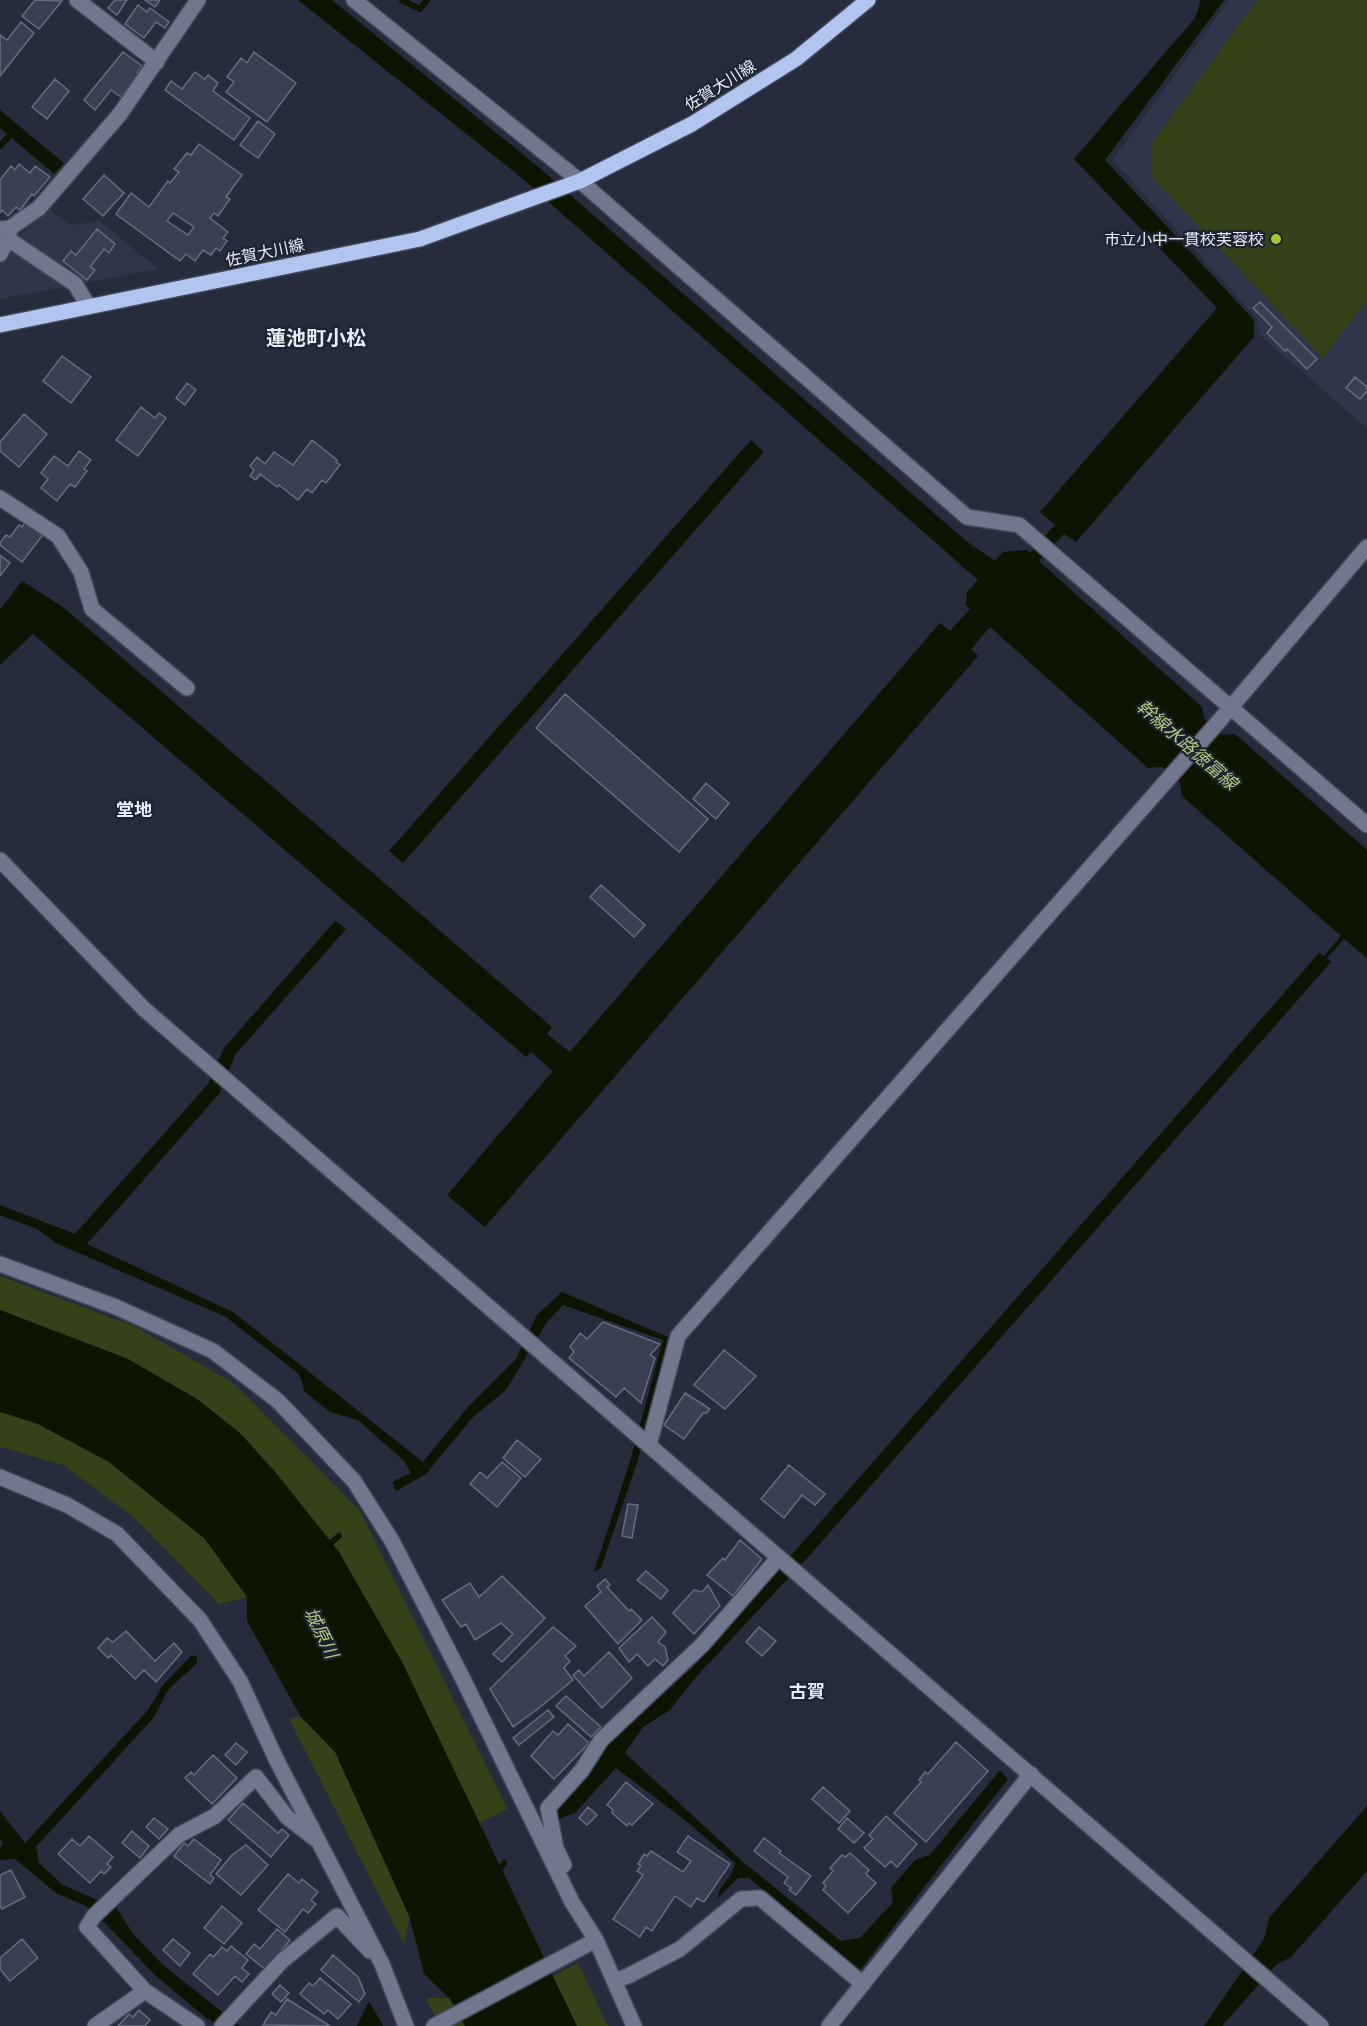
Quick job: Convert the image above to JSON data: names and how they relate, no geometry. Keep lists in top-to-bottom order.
{
  "streets": {
    "main road": ["佐賀大川線"]
  },
  "districts": ["蓮池町小松", "堂地", "古賀"],
  "water": ["幹線水路徳富線", "城原川"],
  "places": ["市立小中一貫校芙蓉校"]
}
